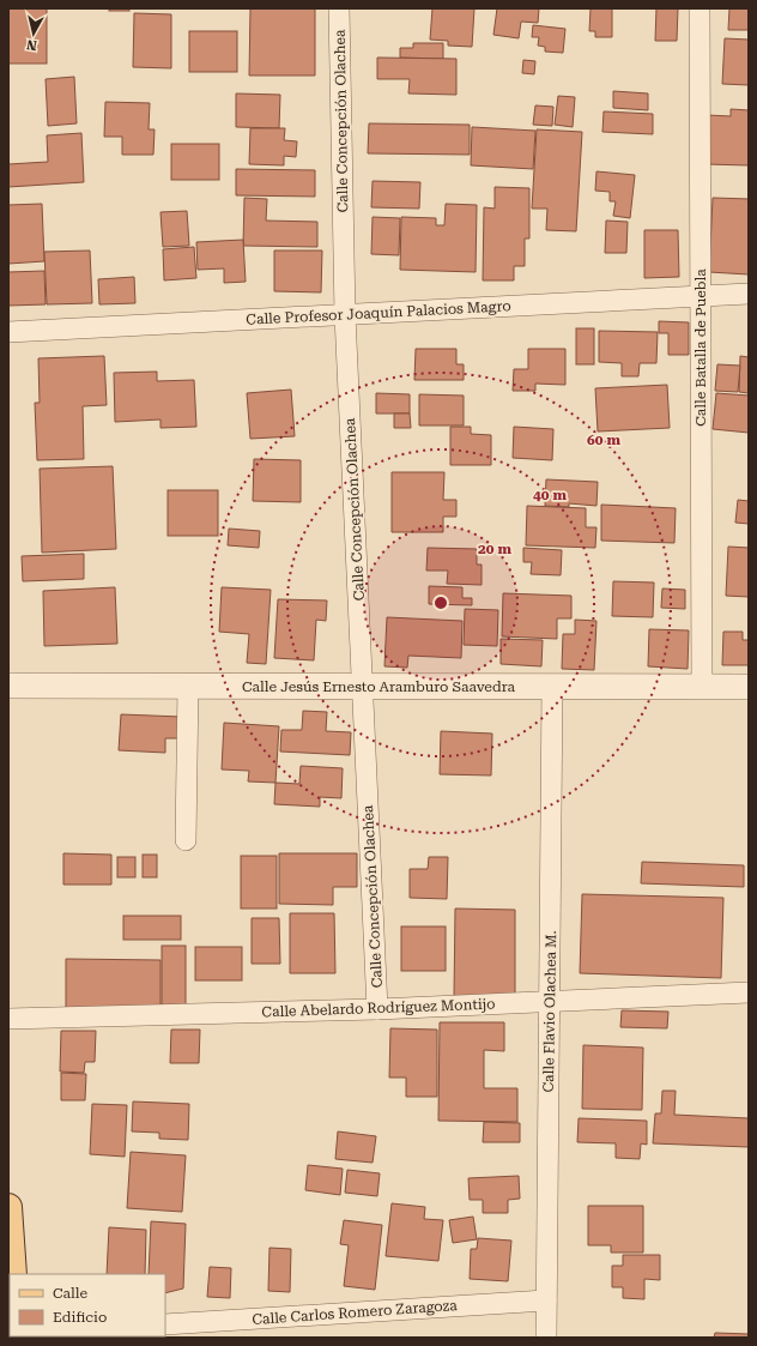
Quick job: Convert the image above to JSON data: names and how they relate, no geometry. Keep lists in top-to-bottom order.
{
  "streets": {
    "street": [
      "Calle Concepción Olachea",
      "Calle Profesor Joaquín Palacios Magro",
      "Calle Batalla de Puebla",
      "Calle Jesús Ernesto Aramburo Saavedra",
      "Calle Abelardo Rodríguez Montijo",
      "Calle Flavio Olachea M.",
      "Calle Carlos Romero Zaragoza"
    ]
  },
  "crossings": [
    ["Calle Concepción Olachea", "Calle Profesor Joaquín Palacios Magro"],
    ["Calle Concepción Olachea", "Calle Jesús Ernesto Aramburo Saavedra"],
    ["Calle Concepción Olachea", "Calle Abelardo Rodríguez Montijo"],
    ["Calle Profesor Joaquín Palacios Magro", "Calle Batalla de Puebla"],
    ["Calle Batalla de Puebla", "Calle Jesús Ernesto Aramburo Saavedra"],
    ["Calle Jesús Ernesto Aramburo Saavedra", "Calle Flavio Olachea M."],
    ["Calle Abelardo Rodríguez Montijo", "Calle Flavio Olachea M."],
    ["Calle Flavio Olachea M.", "Calle Carlos Romero Zaragoza"]
  ],
  "legend": ["Calle", "Edificio"],
  "north": "bottom",
  "rings": ["60 m", "40 m", "20 m"]
}
